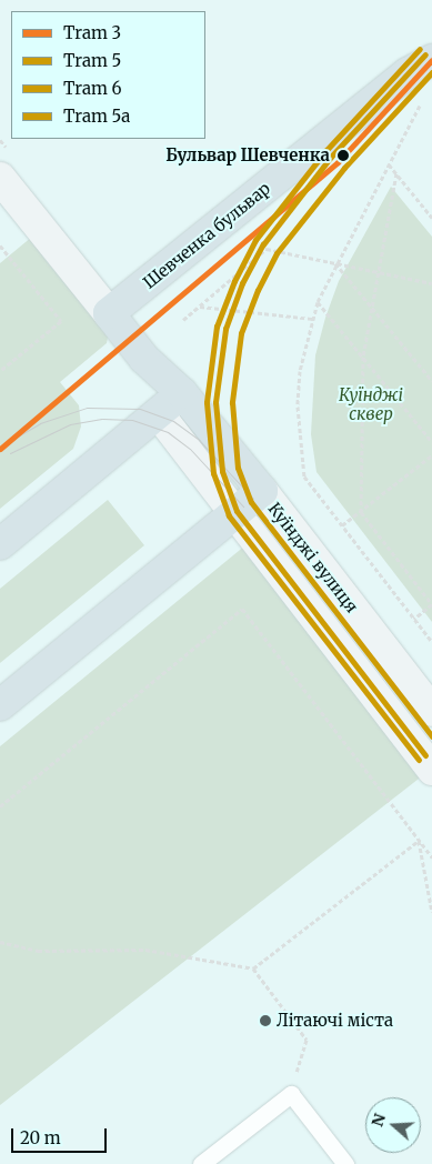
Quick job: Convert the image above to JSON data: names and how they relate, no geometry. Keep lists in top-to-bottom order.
{
  "streets": {
    "highway": ["Шевченка бульвар", "Куїнджі вулиця"]
  },
  "crossings": [
    ["Шевченка бульвар", "Куїнджі вулиця"]
  ],
  "parks": ["Куїнджі сквер"],
  "places": ["Бульвар Шевченка", "Літаючі міста"],
  "lines": [
    "tram line 5а",
    "tram line 5",
    "tram line 3",
    "tram line 6"
  ],
  "legend": [
    "Tram 3",
    "Tram 5",
    "Tram 6",
    "Tram 5а"
  ],
  "scale_bar": "20 m",
  "north": "left"
}
